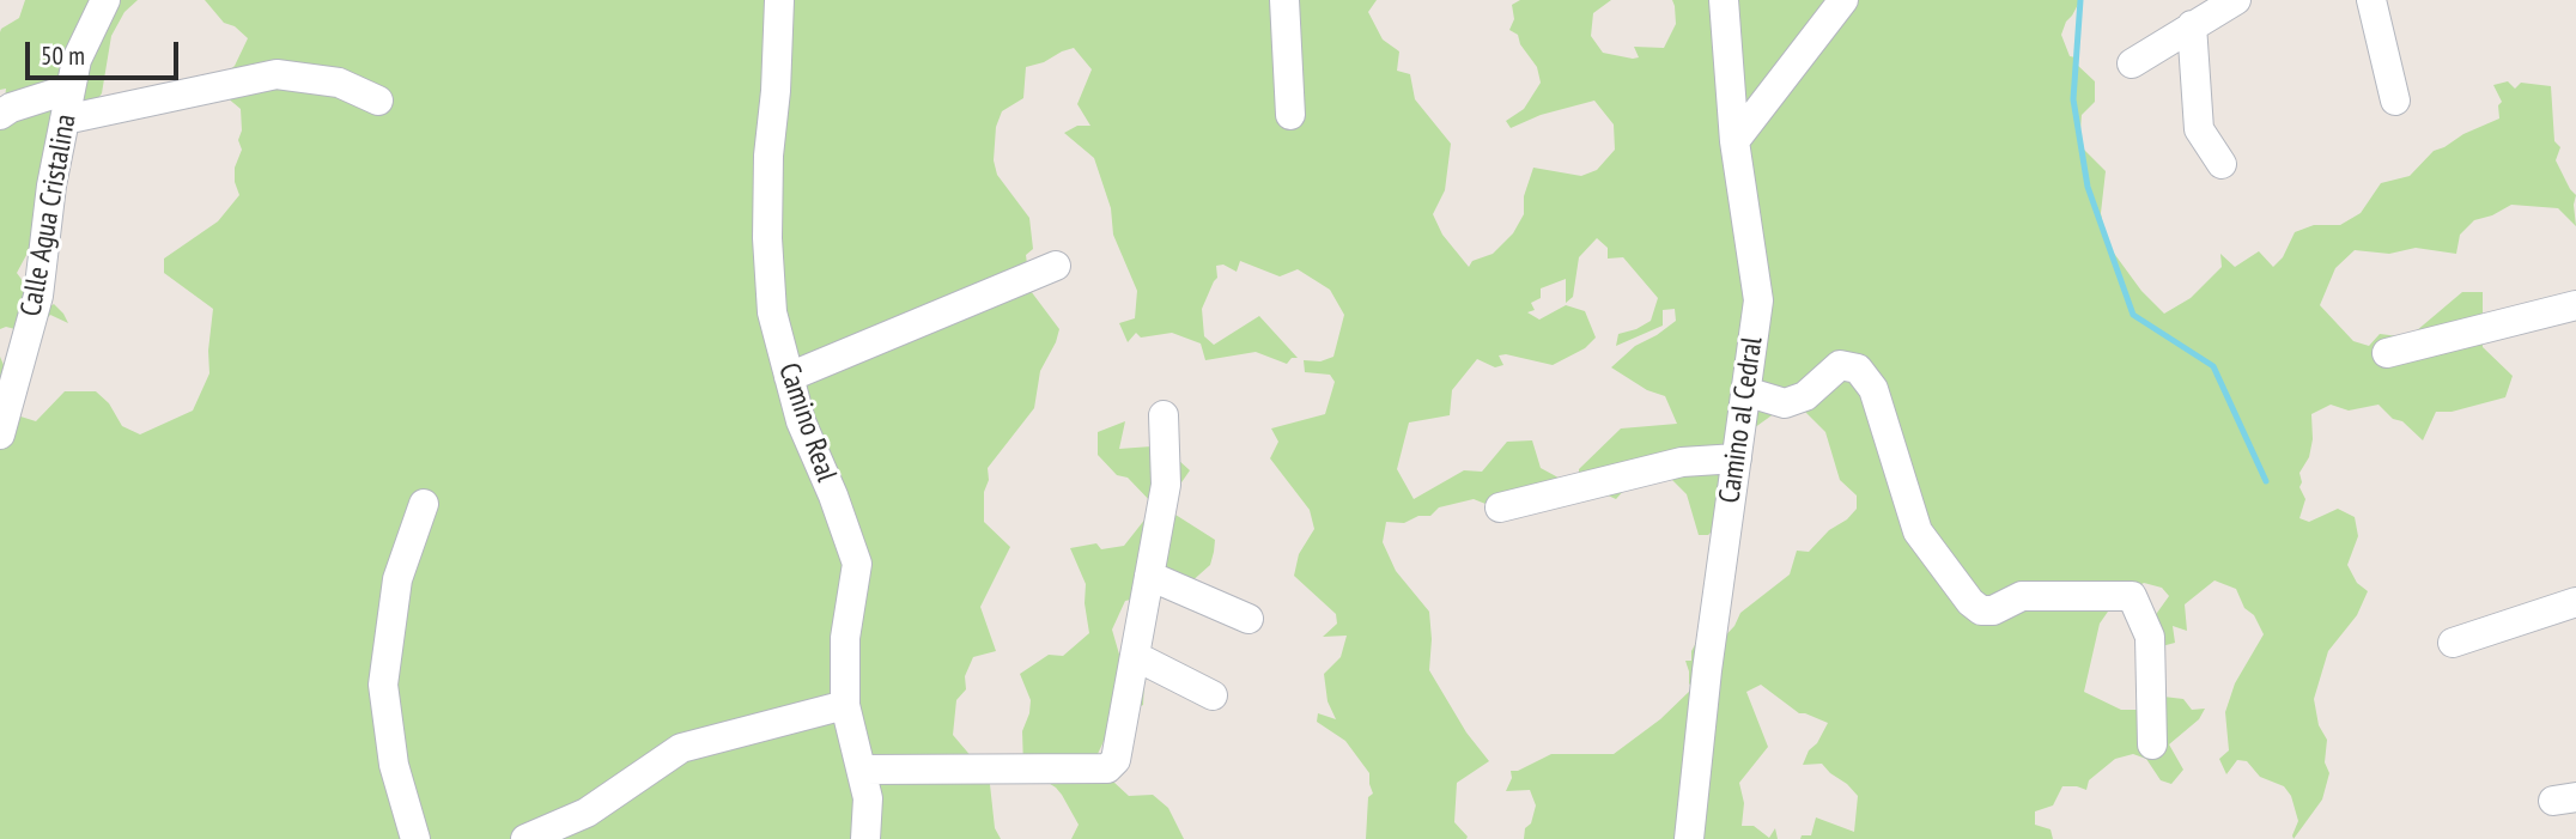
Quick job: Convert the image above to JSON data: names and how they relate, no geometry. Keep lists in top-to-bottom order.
{
  "streets": {
    "street": ["Calle Agua Cristalina", "Camino al Cedral", "Camino Real"]
  },
  "scale_bar": "50 m"
}
